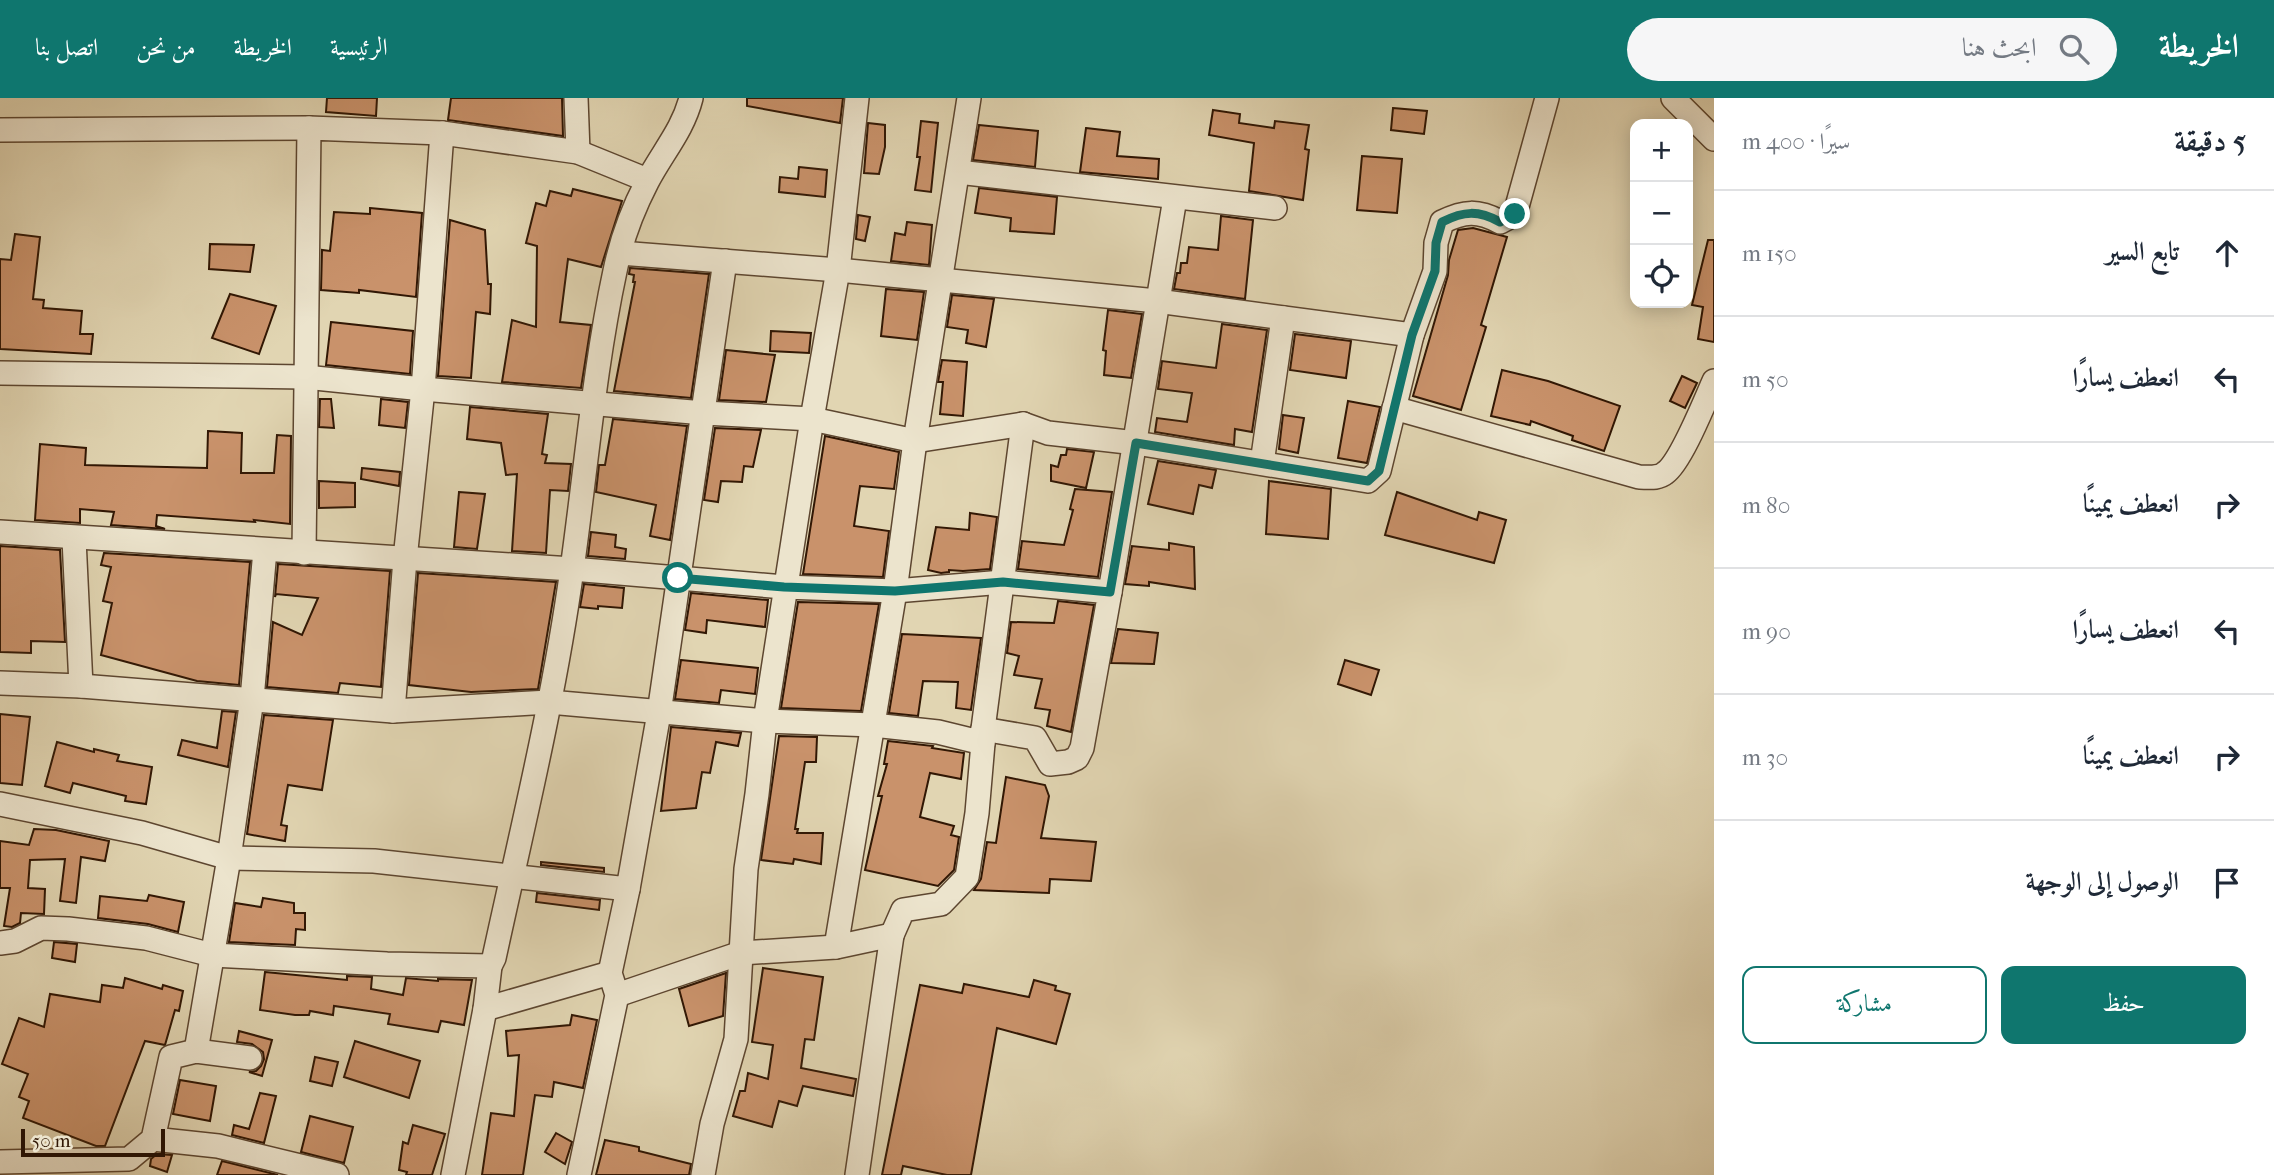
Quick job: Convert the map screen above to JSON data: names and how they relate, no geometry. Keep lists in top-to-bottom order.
{
  "scale_bar": "50 m",
  "page": {
    "header": "الخريطة",
    "search": "ابحث هنا",
    "nav": [
      "الرئيسية",
      "الخريطة",
      "من نحن",
      "اتصل بنا"
    ],
    "heading": ["5 دقيقة", "سيرًا · 400 m"],
    "map_buttons": ["+", "−"],
    "list": [
      ["تابع السير", "150 m"],
      ["انعطف يسارًا", "50 m"],
      ["انعطف يمينًا", "80 m"],
      ["انعطف يسارًا", "90 m"],
      ["انعطف يمينًا", "30 m"],
      "الوصول إلى الوجهة"
    ],
    "buttons": ["حفظ", "مشاركة"],
    "scale": "50 m"
  }
}
